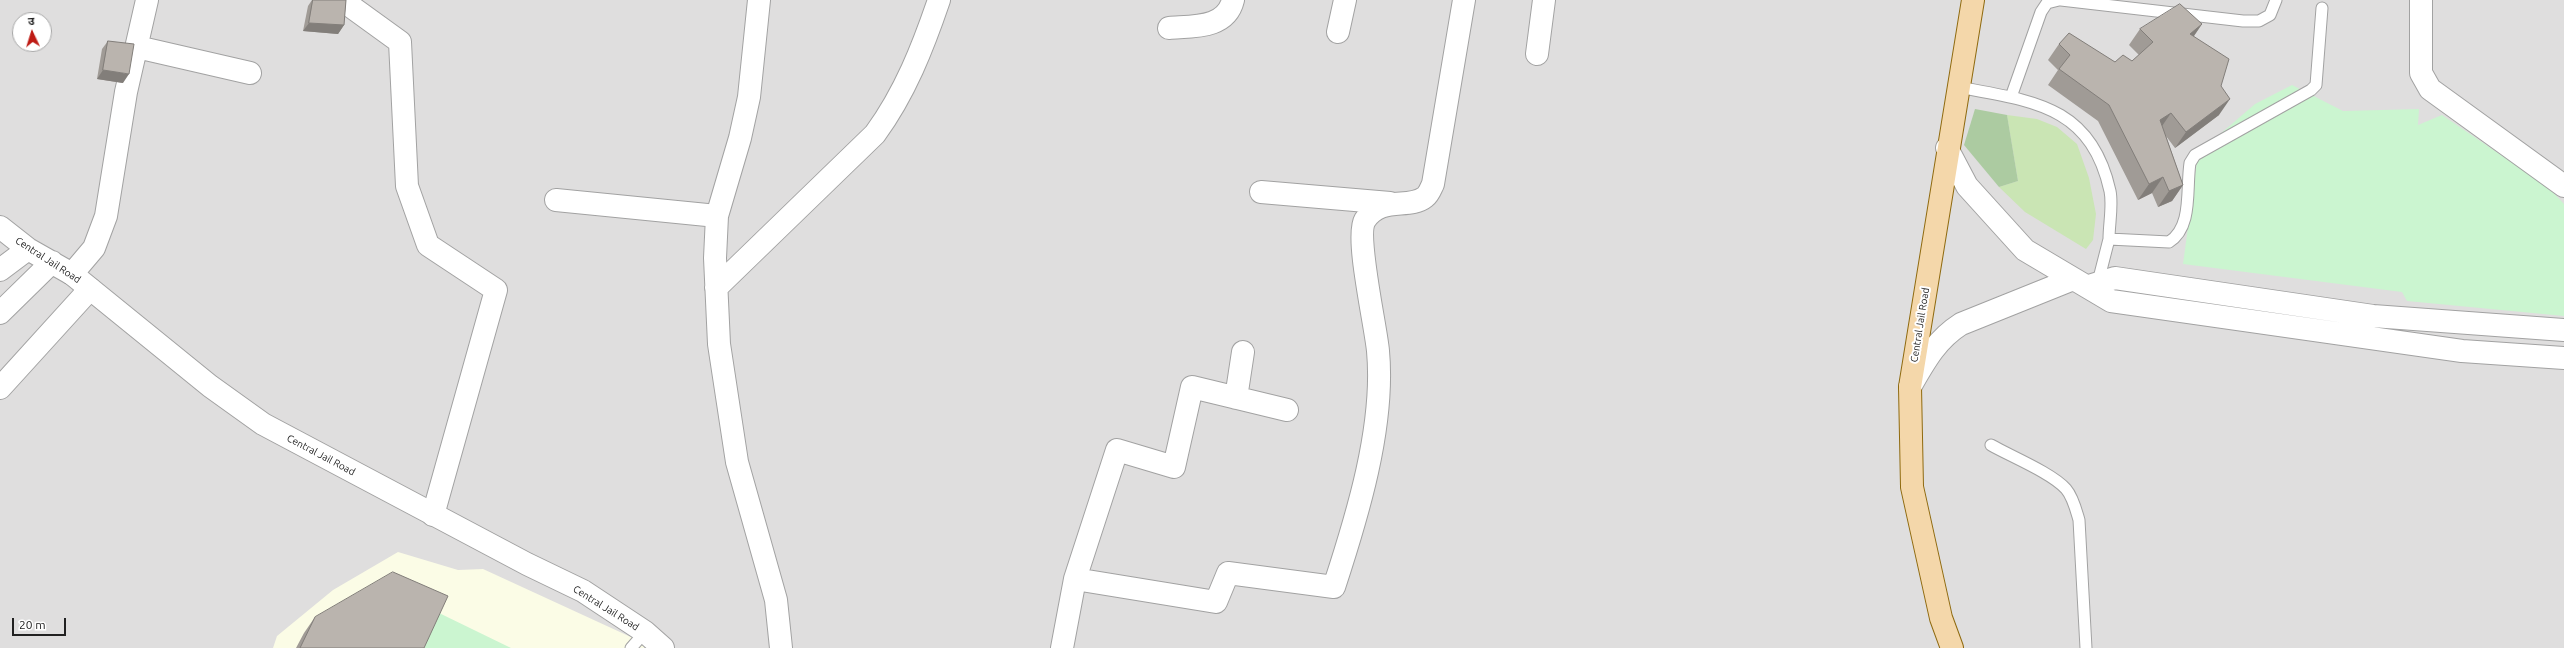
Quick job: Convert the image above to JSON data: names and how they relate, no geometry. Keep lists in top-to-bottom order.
{
  "streets": {
    "main road": ["Central Jail Road"]
  },
  "scale_bar": "20 m",
  "north": "top"
}
